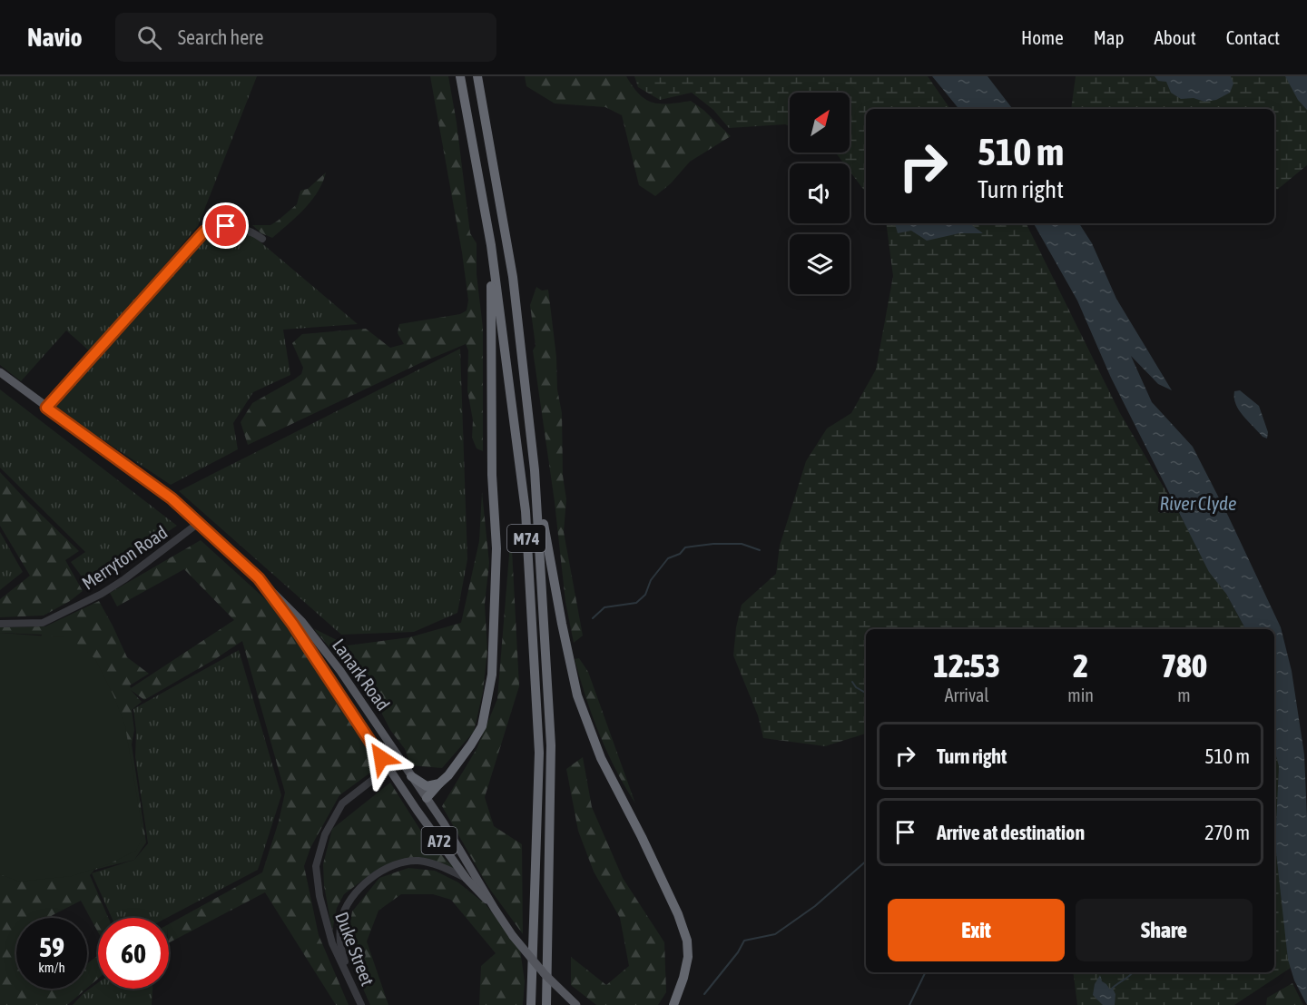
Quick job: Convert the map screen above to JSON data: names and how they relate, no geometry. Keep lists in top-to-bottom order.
{
  "streets": {
    "highway": ["M74"],
    "main road": ["Lanark Road", "A72"],
    "street": ["Merryton Road", "Duke Street"]
  },
  "crossings": [
    ["M74", "Lanark Road"],
    ["M74", "A72"],
    ["Merryton Road", "Lanark Road"],
    ["Lanark Road", "A72"],
    ["Lanark Road", "Duke Street"]
  ],
  "water": ["River Clyde"],
  "north": "top right",
  "page": {
    "header": "Navio",
    "search": "Search here",
    "nav": [
      "Home",
      "Map",
      "About",
      "Contact"
    ],
    "turn": ["510 m", "Turn right"],
    "eta": [
      "12:53",
      "Arrival",
      "2",
      "min",
      "780",
      "m"
    ],
    "list": [
      {
        "name": "Turn right",
        "value": "510 m"
      },
      {
        "name": "Arrive at destination",
        "value": "270 m"
      }
    ],
    "buttons": ["Exit", "Share"],
    "speed": "59 km/h",
    "limit": "60"
  }
}
